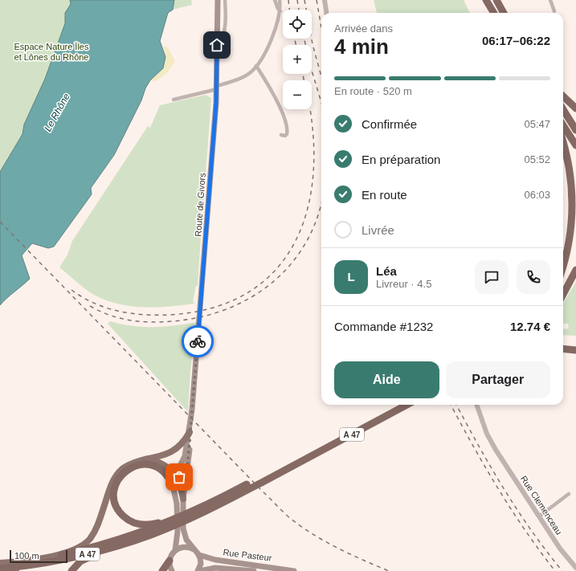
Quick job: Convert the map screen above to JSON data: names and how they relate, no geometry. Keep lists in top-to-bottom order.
{
  "streets": {
    "highway": ["A 47"],
    "main road": ["Route de Givors", "Rue Pasteur"],
    "street": ["Rue Clemenceau"]
  },
  "water": ["Le Rhône"],
  "parks": ["Espace Nature Îles et Lônes du Rhône"],
  "scale_bar": "100 m",
  "page": {
    "map_buttons": ["+", "−"],
    "heading": ["4 min", "Arrivée dans", "06:17–06:22"],
    "panel": [
      "Léa",
      "Livreur · 4.5",
      "Commande #1232",
      "12.74 €"
    ],
    "bar": "En route · 520 m",
    "list": [
      ["Confirmée", "05:47"],
      ["En préparation", "05:52"],
      ["En route", "06:03"],
      "Livrée"
    ],
    "round": "L",
    "buttons": ["Aide", "Partager"],
    "scale": "100 m"
  }
}
